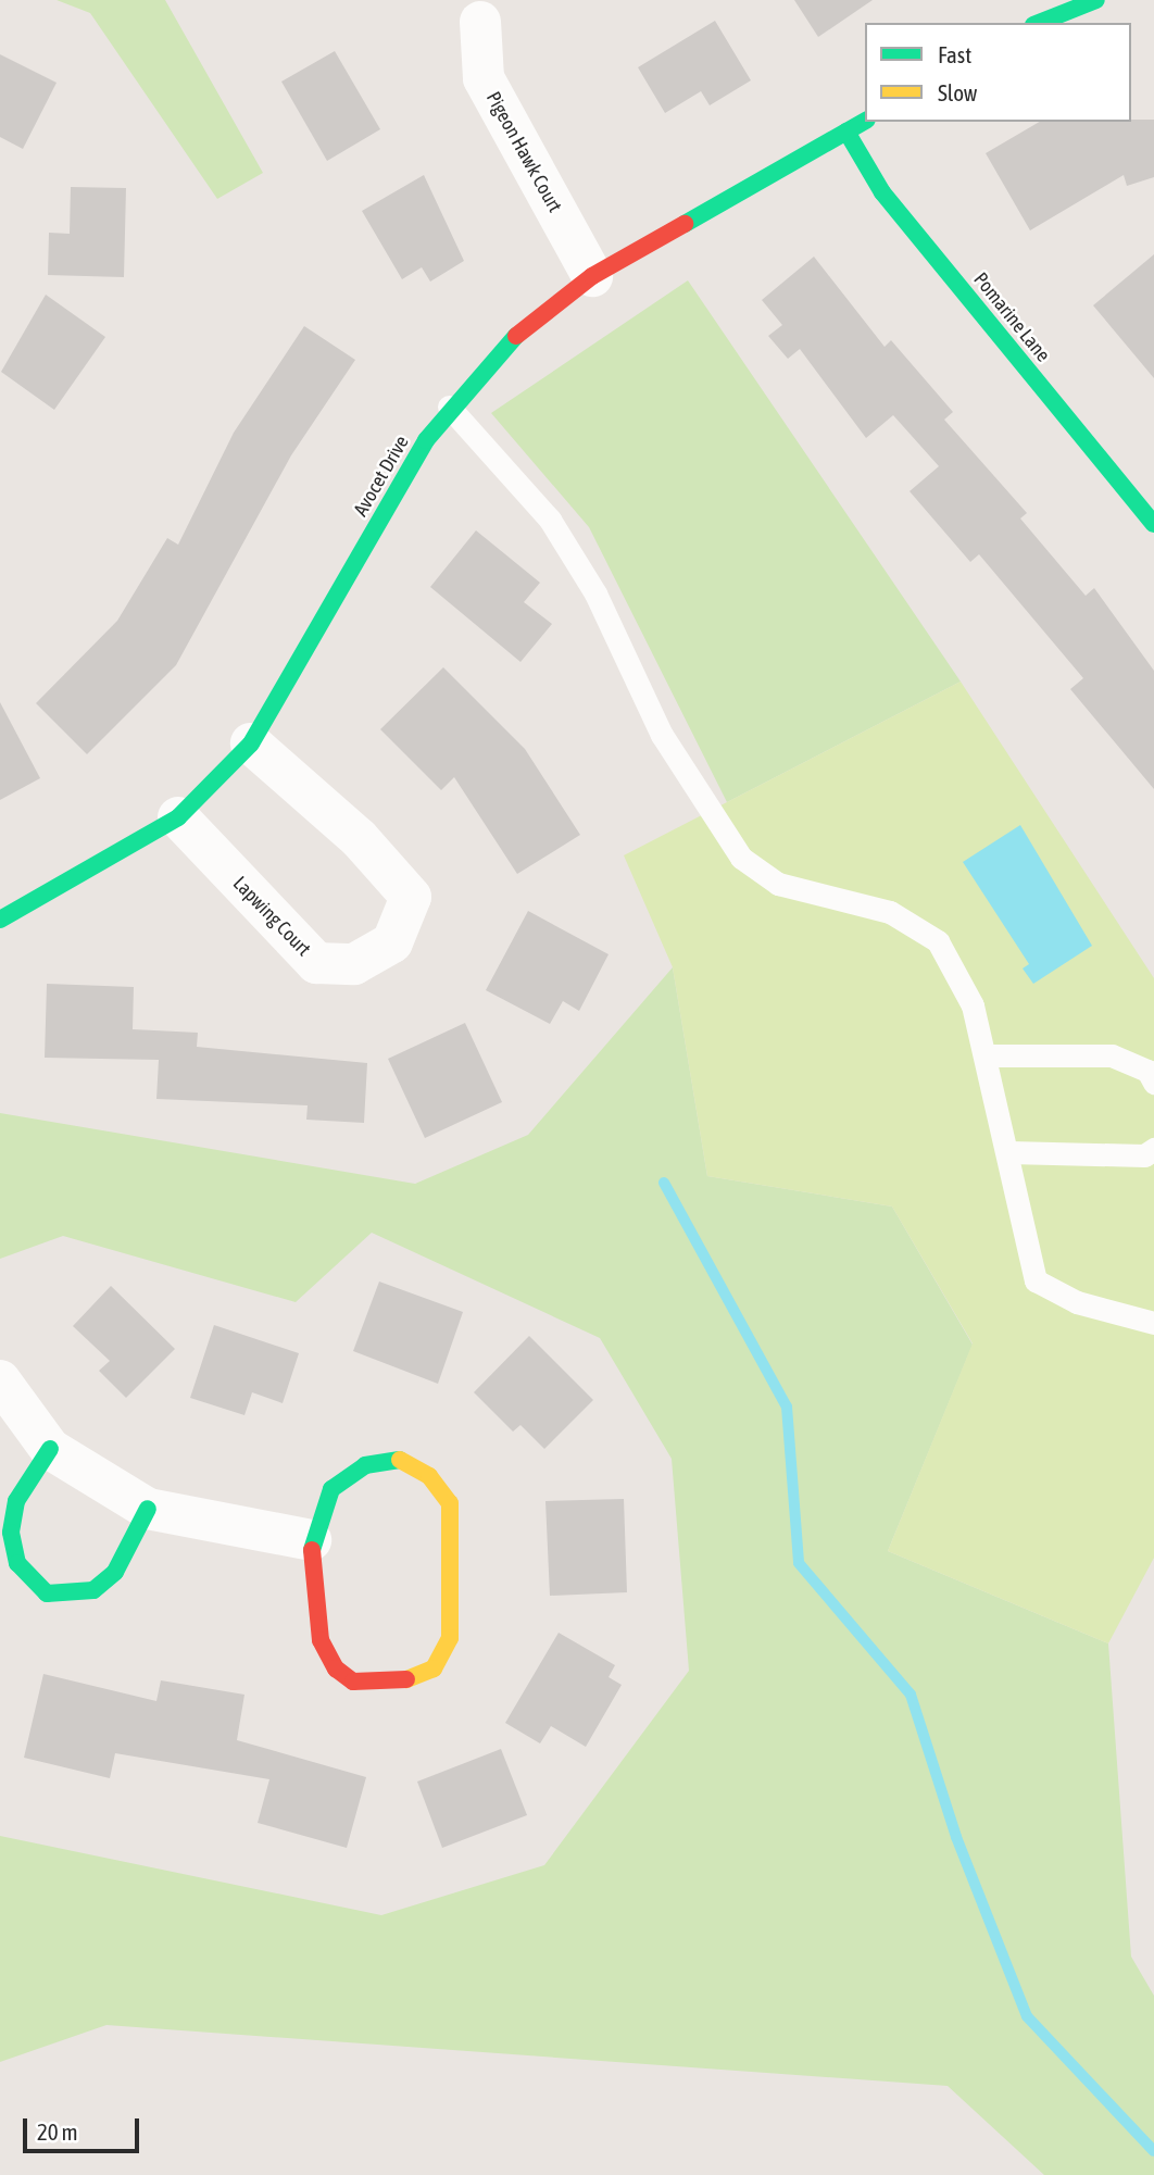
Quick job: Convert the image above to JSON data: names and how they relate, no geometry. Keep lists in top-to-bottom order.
{
  "streets": {
    "street": [
      "Pigeon Hawk Court",
      "Pomarine Lane",
      "Avocet Drive",
      "Lapwing Court"
    ]
  },
  "crossings": [
    ["Pigeon Hawk Court", "Avocet Drive"],
    ["Pomarine Lane", "Avocet Drive"],
    ["Avocet Drive", "Lapwing Court"]
  ],
  "legend": ["Fast", "Slow"],
  "scale_bar": "20 m"
}
